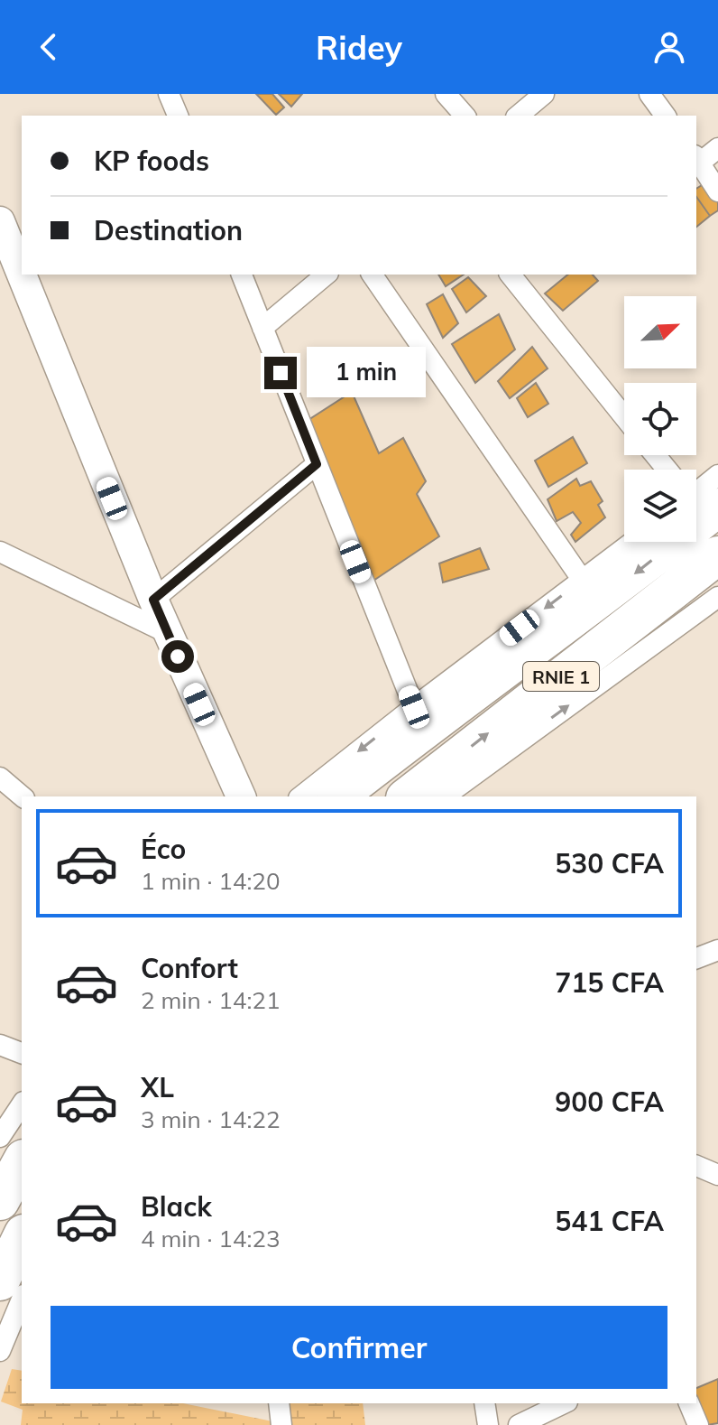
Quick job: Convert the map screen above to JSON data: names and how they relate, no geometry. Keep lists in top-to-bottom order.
{
  "streets": {
    "highway": ["RNIE 1"]
  },
  "north": "top right",
  "page": {
    "header": "Ridey",
    "banner": ["KP foods", "Destination"],
    "bubble": "1 min",
    "list": [
      {
        "name": "Éco",
        "note": "1 min · 14:20",
        "value": "530 CFA"
      },
      {
        "name": "Confort",
        "note": "2 min · 14:21",
        "value": "715 CFA"
      },
      {
        "name": "XL",
        "note": "3 min · 14:22",
        "value": "900 CFA"
      },
      {
        "name": "Black",
        "note": "4 min · 14:23",
        "value": "541 CFA"
      }
    ],
    "buttons": "Confirmer"
  }
}
